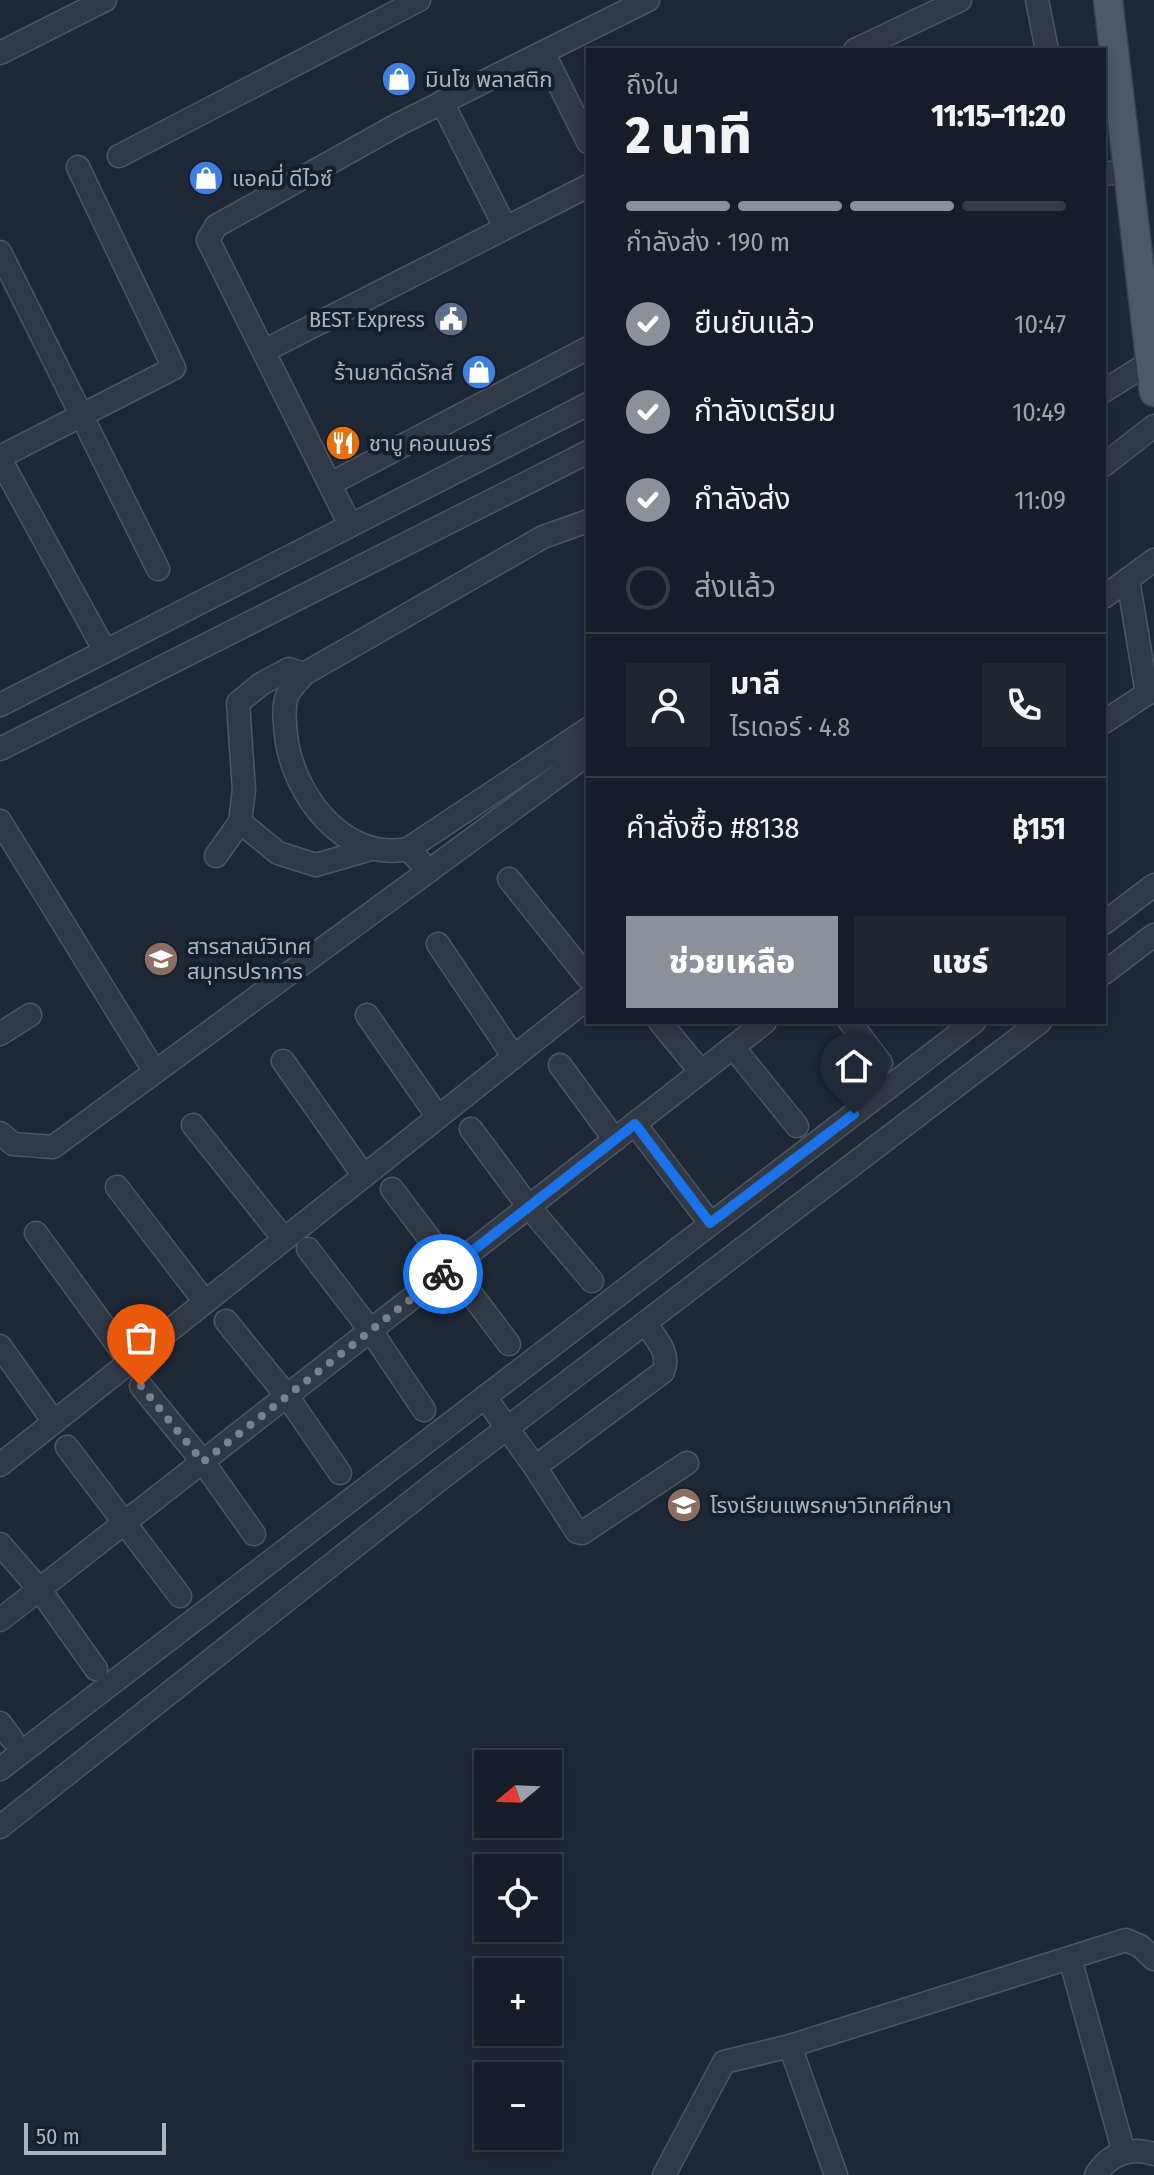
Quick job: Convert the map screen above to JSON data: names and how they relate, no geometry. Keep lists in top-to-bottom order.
{
  "places": {
    "shop": ["มินโซ พลาสติก", "แอคมี่ ดีไวซ์", "ร้านยาดีดรักส์"],
    "public building": ["BEST Express"],
    "restaurant": ["ชาบู คอนเนอร์"],
    "school or university": ["สารสาสน์วิเทศ สมุทรปราการ", "โรงเรียนแพรกษาวิเทศศึกษา"]
  },
  "scale_bar": "50 m",
  "north": "left",
  "page": {
    "heading": ["2 นาที", "ถึงใน", "11:15–11:20"],
    "panel": [
      "มาลี",
      "ไรเดอร์ · 4.8",
      "คำสั่งซื้อ #8138",
      "฿151"
    ],
    "bar": "กำลังส่ง · 190 m",
    "list": [
      ["ยืนยันแล้ว", "10:47"],
      ["กำลังเตรียม", "10:49"],
      ["กำลังส่ง", "11:09"],
      "ส่งแล้ว"
    ],
    "buttons": ["ช่วยเหลือ", "แชร์"],
    "map_buttons": ["+", "−"],
    "scale": "50 m"
  }
}
